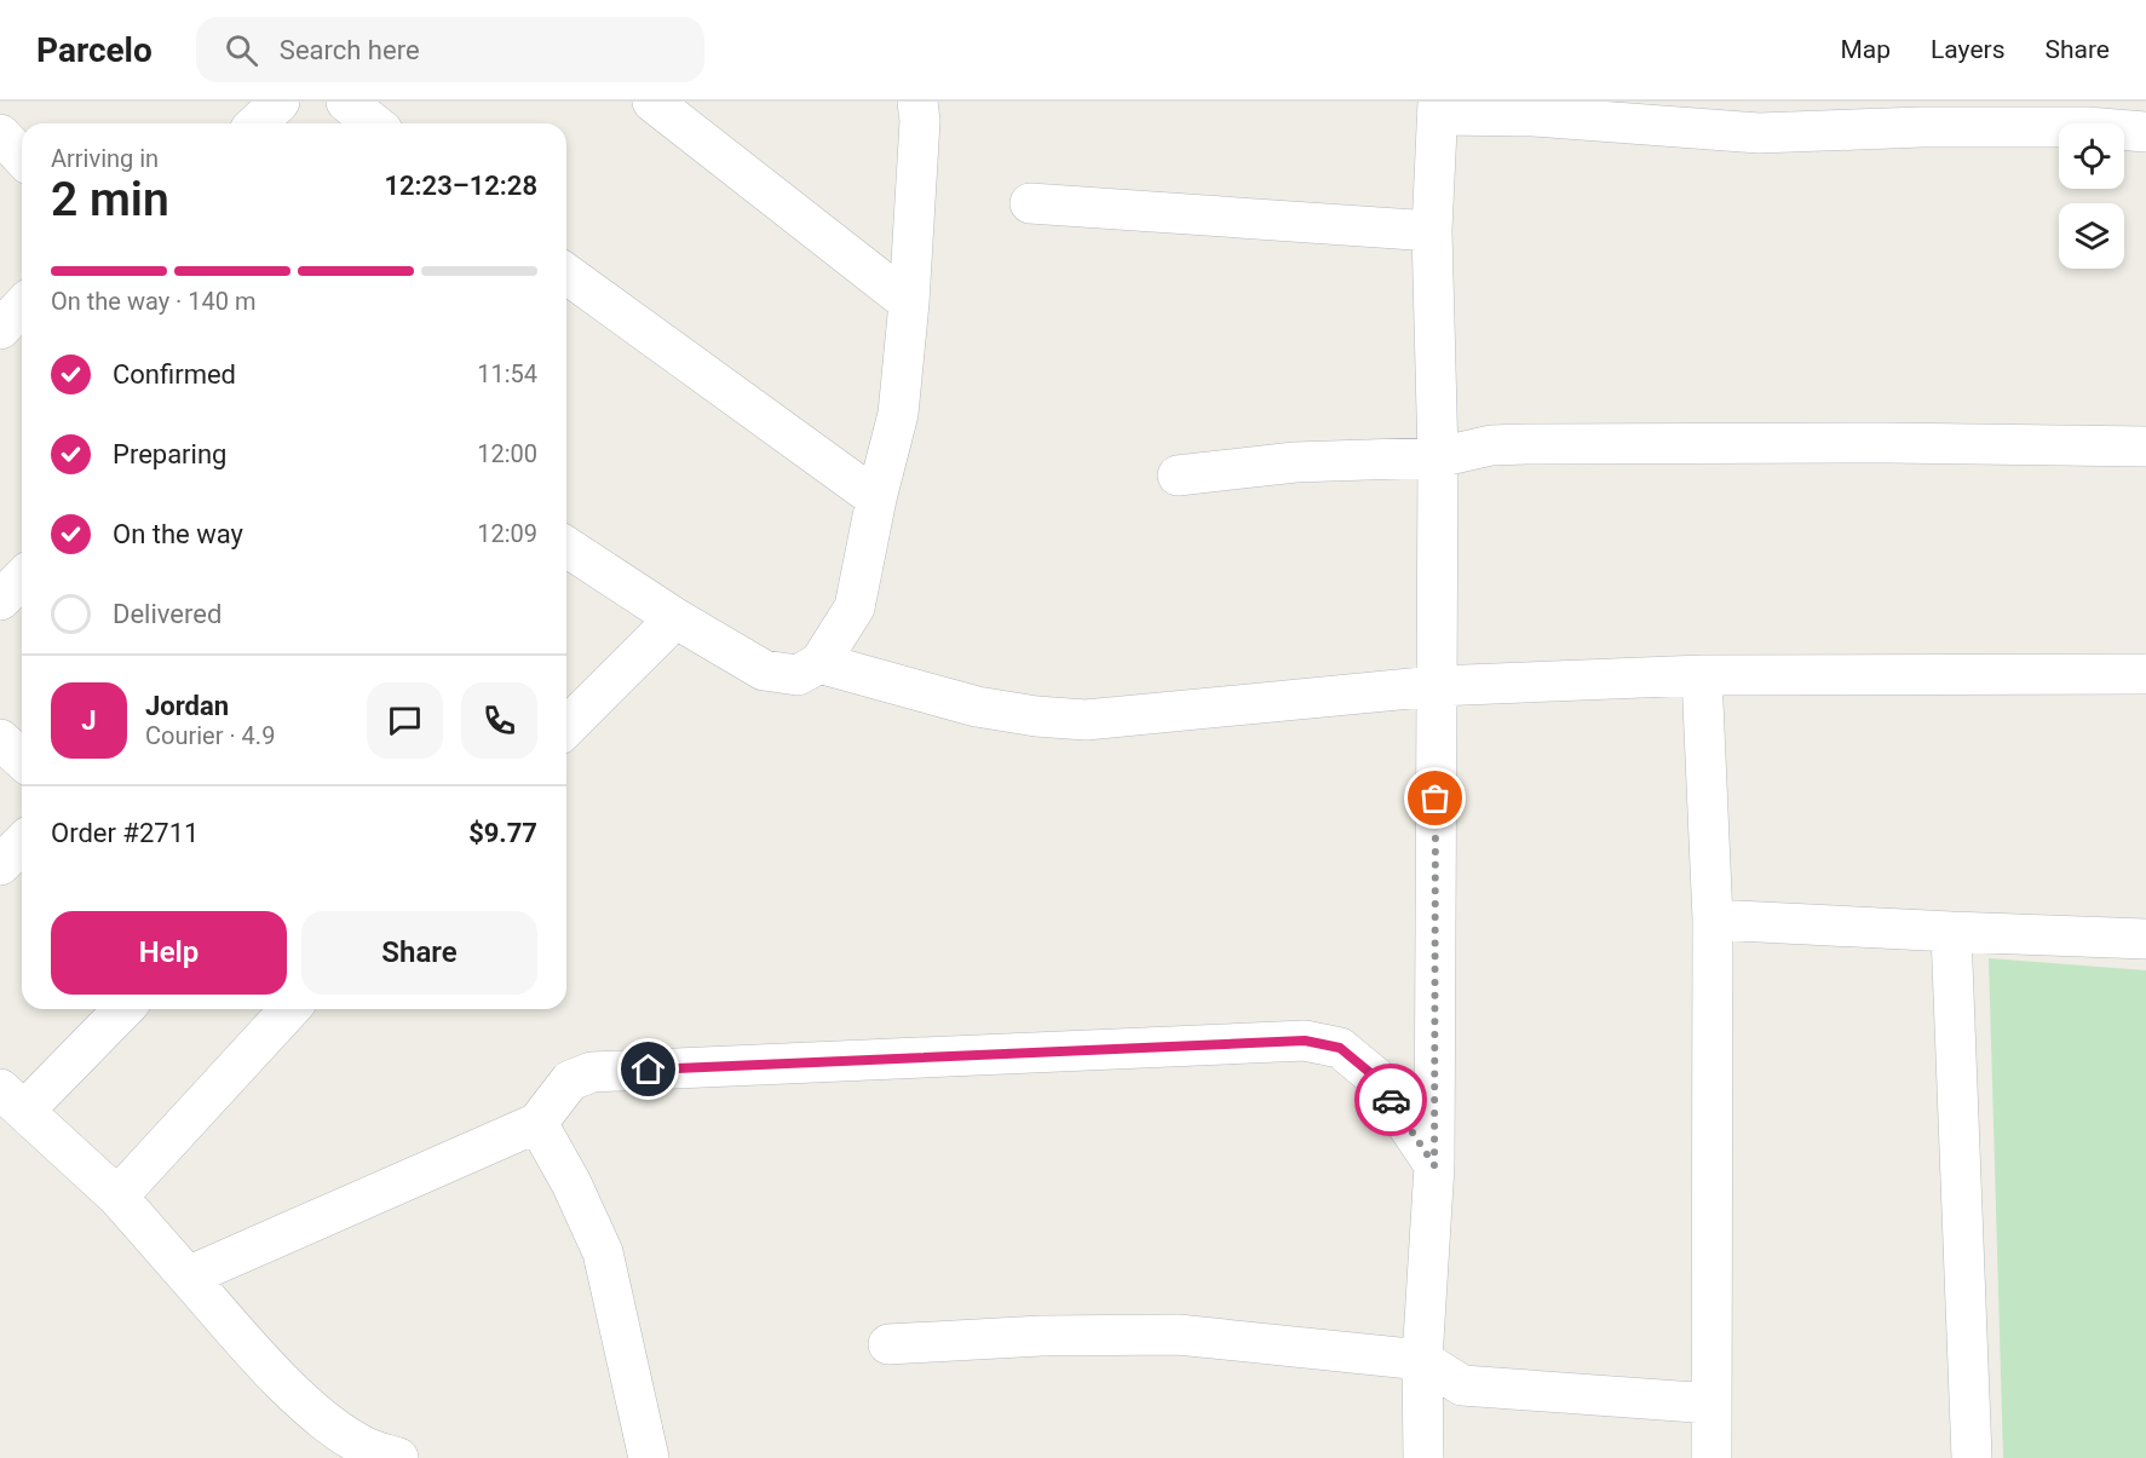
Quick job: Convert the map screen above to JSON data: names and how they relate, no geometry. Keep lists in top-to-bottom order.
{
  "page": {
    "header": "Parcelo",
    "search": "Search here",
    "nav": ["Map", "Layers", "Share"],
    "heading": ["2 min", "Arriving in", "12:23–12:28"],
    "panel": [
      "Jordan",
      "Courier · 4.9",
      "Order #2711",
      "$9.77"
    ],
    "bar": "On the way · 140 m",
    "list": [
      ["Confirmed", "11:54"],
      ["Preparing", "12:00"],
      ["On the way", "12:09"],
      "Delivered"
    ],
    "round": "J",
    "buttons": ["Help", "Share"]
  }
}
